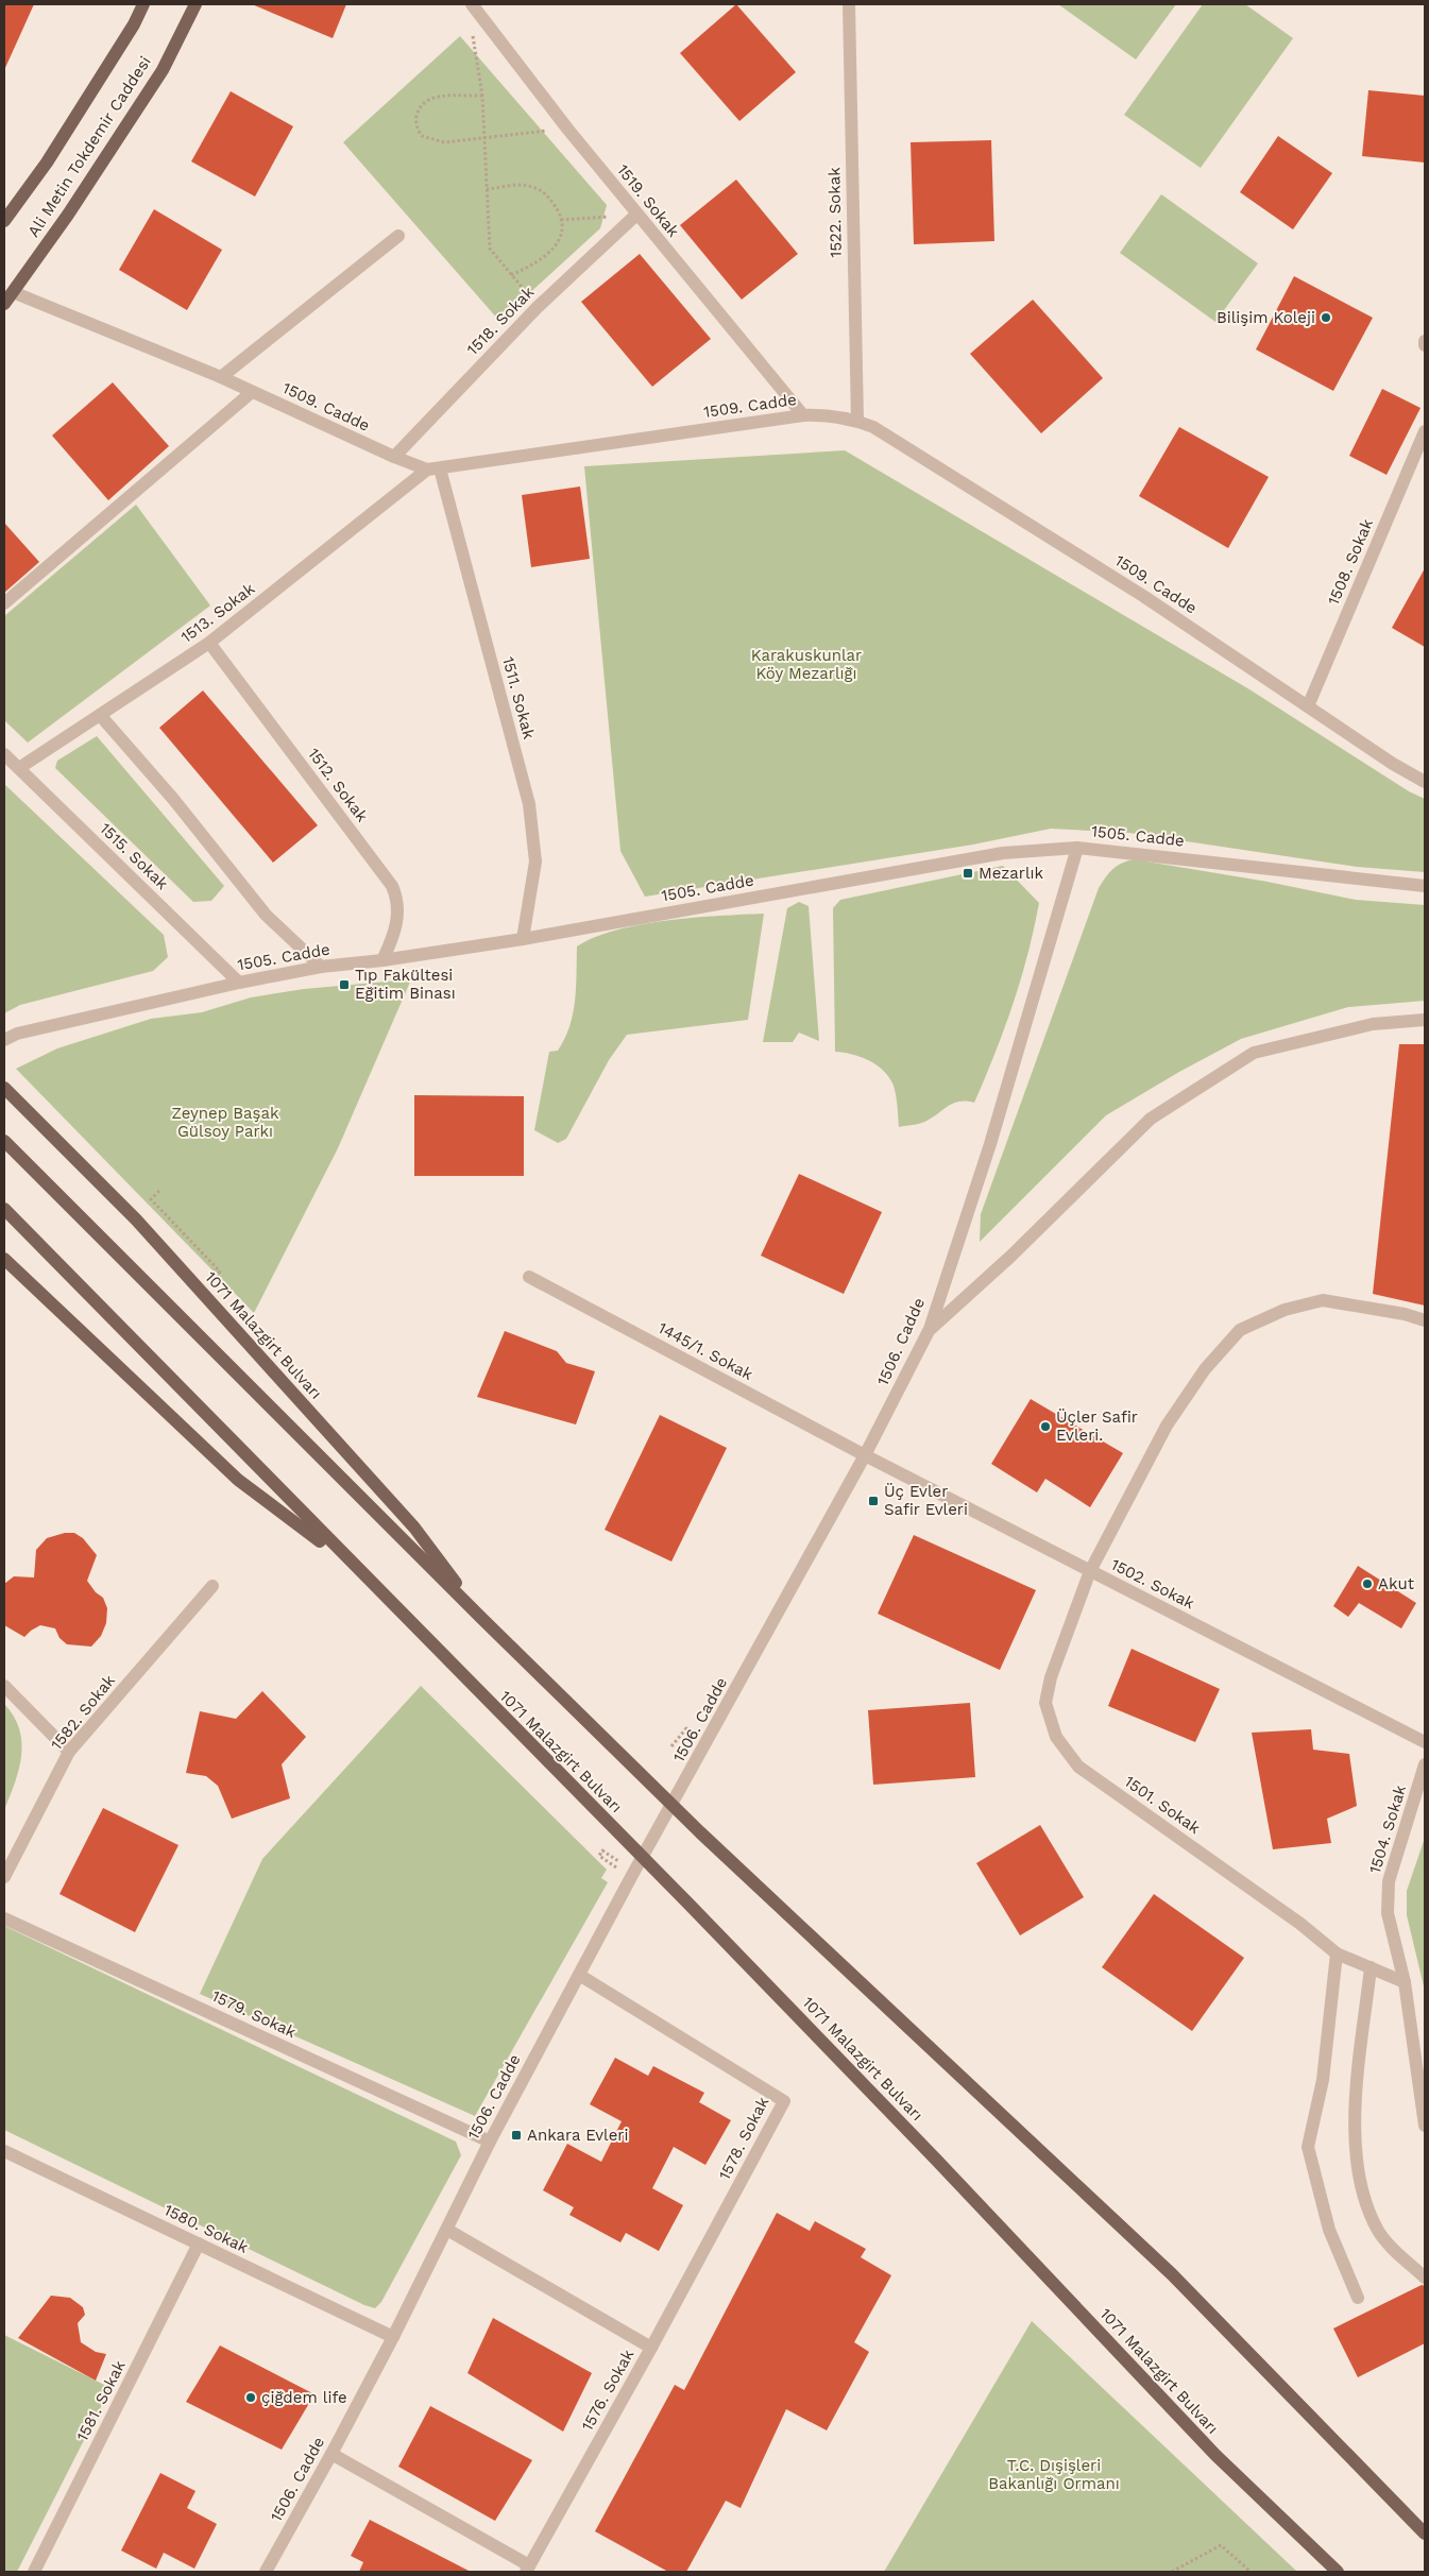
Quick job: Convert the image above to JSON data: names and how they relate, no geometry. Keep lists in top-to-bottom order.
{
  "streets": {
    "main road": ["Ali Metin Tokdemir Caddesi", "1071 Malazgirt Bulvarı"],
    "street": [
      "1519. Sokak",
      "1522. Sokak",
      "1518. Sokak",
      "1509. Cadde",
      "1508. Sokak",
      "1513. Sokak",
      "1511. Sokak",
      "1512. Sokak",
      "1505. Cadde",
      "1515. Sokak",
      "1506. Cadde",
      "1445/1. Sokak",
      "1502. Sokak",
      "1582. Sokak",
      "1501. Sokak",
      "1504. Sokak",
      "1579. Sokak",
      "1578. Sokak",
      "1580. Sokak",
      "1576. Sokak",
      "1581. Sokak"
    ]
  },
  "crossings": [
    ["Ali Metin Tokdemir Caddesi", "1509. Cadde"],
    ["1519. Sokak", "1518. Sokak"],
    ["1519. Sokak", "1509. Cadde"],
    ["1522. Sokak", "1509. Cadde"],
    ["1518. Sokak", "1509. Cadde"],
    ["1509. Cadde", "1508. Sokak"],
    ["1509. Cadde", "1513. Sokak"],
    ["1509. Cadde", "1511. Sokak"],
    ["1513. Sokak", "1511. Sokak"],
    ["1513. Sokak", "1512. Sokak"],
    ["1513. Sokak", "1515. Sokak"],
    ["1511. Sokak", "1505. Cadde"],
    ["1512. Sokak", "1505. Cadde"],
    ["1505. Cadde", "1515. Sokak"],
    ["1505. Cadde", "1506. Cadde"],
    ["1506. Cadde", "1445/1. Sokak"],
    ["1506. Cadde", "1502. Sokak"],
    ["1506. Cadde", "1579. Sokak"],
    ["1506. Cadde", "1578. Sokak"],
    ["1506. Cadde", "1580. Sokak"],
    ["1506. Cadde", "1576. Sokak"],
    ["1445/1. Sokak", "1502. Sokak"],
    ["1502. Sokak", "1501. Sokak"],
    ["1501. Sokak", "1504. Sokak"],
    ["1578. Sokak", "1576. Sokak"],
    ["1580. Sokak", "1581. Sokak"]
  ],
  "parks": ["Karakuskunlar Köy Mezarlığı", "Zeynep Başak Gülsoy Parkı", "T.C. Dışişleri Bakanlığı Ormanı"],
  "places": {
    "other": [
      "Bilişim Koleji",
      "Üçler Safir Evleri.",
      "Akut",
      "çiğdem life"
    ],
    "transit": [
      "Mezarlık",
      "Tıp Fakültesi Eğitim Binası",
      "Üç Evler Safir Evleri",
      "Ankara Evleri"
    ]
  }
}
